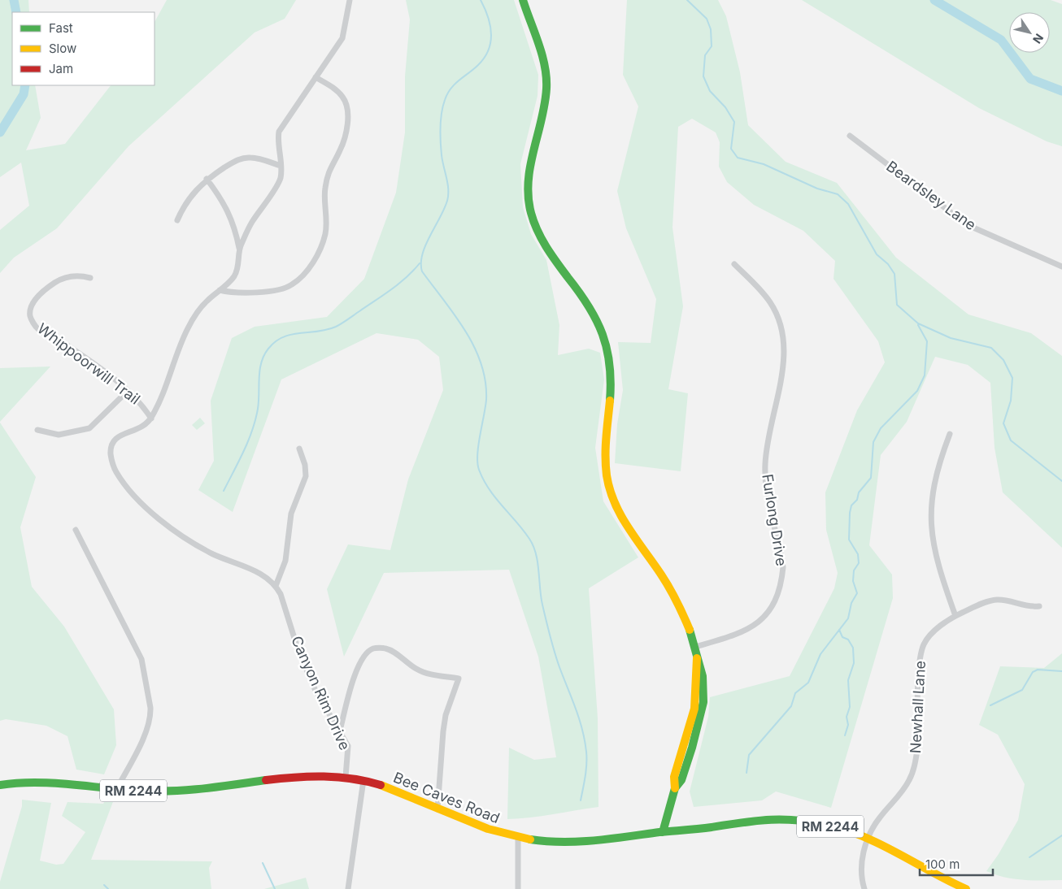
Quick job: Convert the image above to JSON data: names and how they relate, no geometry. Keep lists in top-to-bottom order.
{
  "streets": {
    "main road": ["RM 2244", "Bee Caves Road"],
    "street": [
      "Beardsley Lane",
      "Whippoorwill Trail",
      "Furlong Drive",
      "Canyon Rim Drive",
      "Newhall Lane"
    ]
  },
  "crossings": [
    ["Whippoorwill Trail", "Canyon Rim Drive"],
    ["Canyon Rim Drive", "Bee Caves Road"],
    ["Newhall Lane", "Bee Caves Road"]
  ],
  "legend": ["Fast", "Slow", "Jam"],
  "scale_bar": "100 m",
  "north": "bottom right"
}
